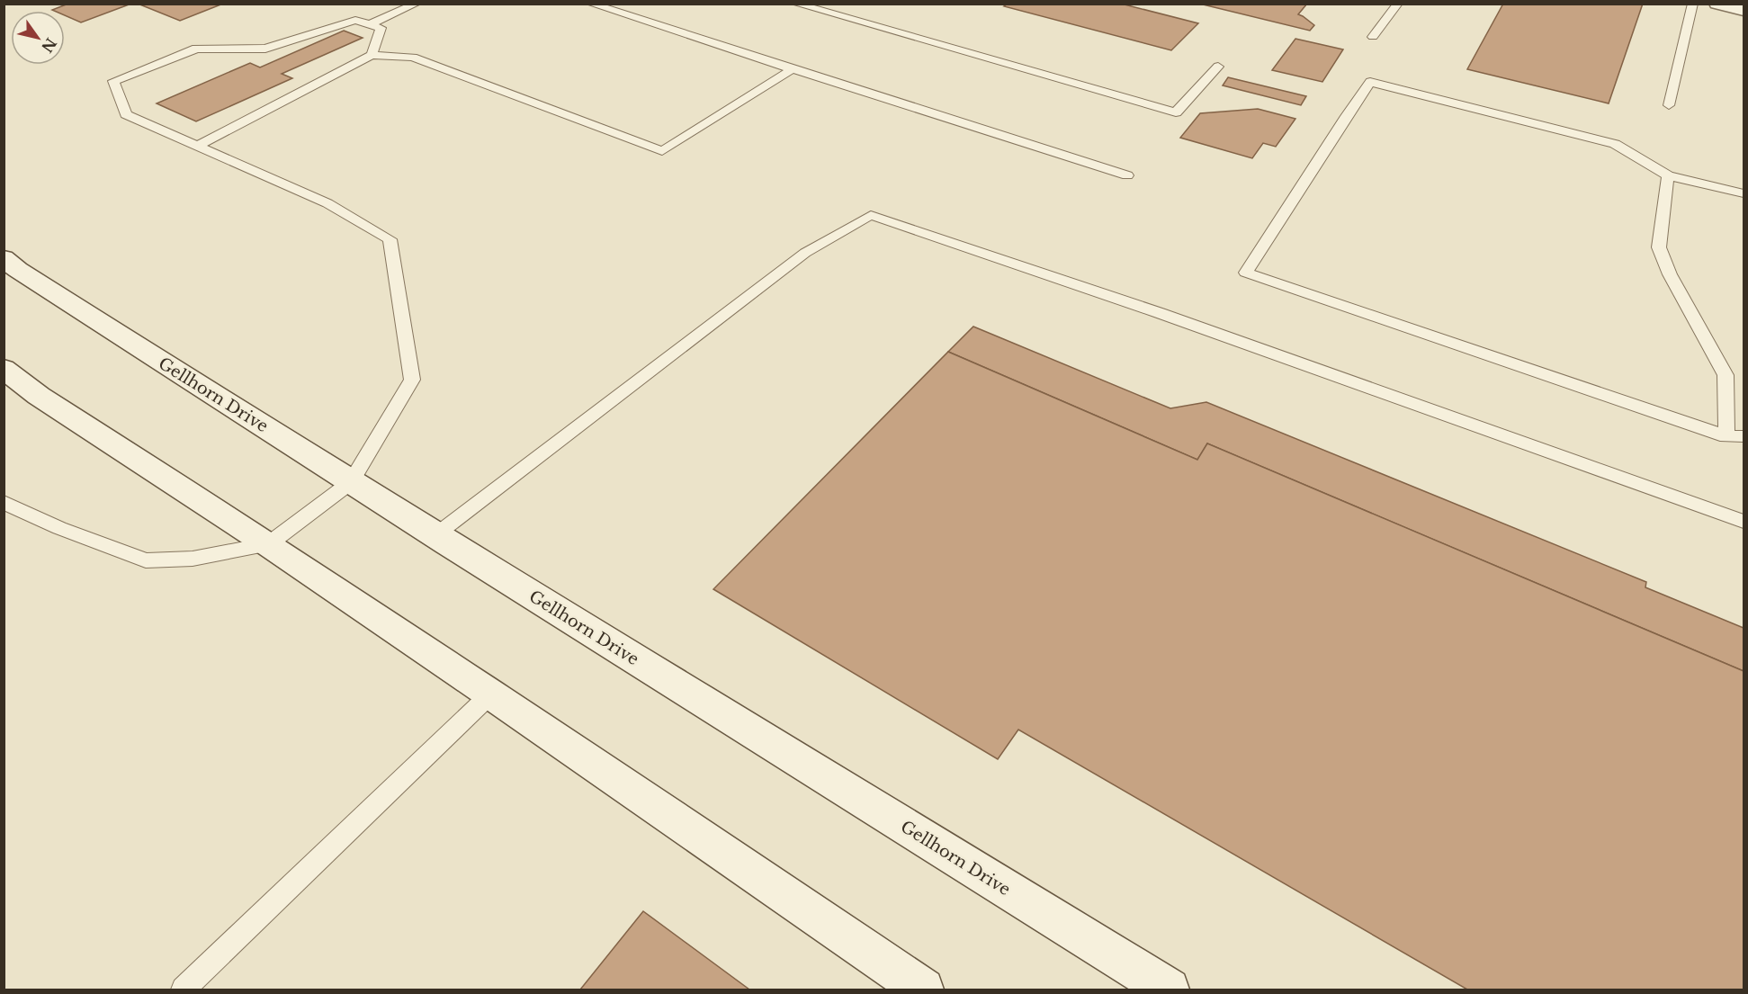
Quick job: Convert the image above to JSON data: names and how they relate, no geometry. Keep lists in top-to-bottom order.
{
  "streets": {
    "main road": ["Gellhorn Drive"]
  },
  "north": "bottom right"
}
